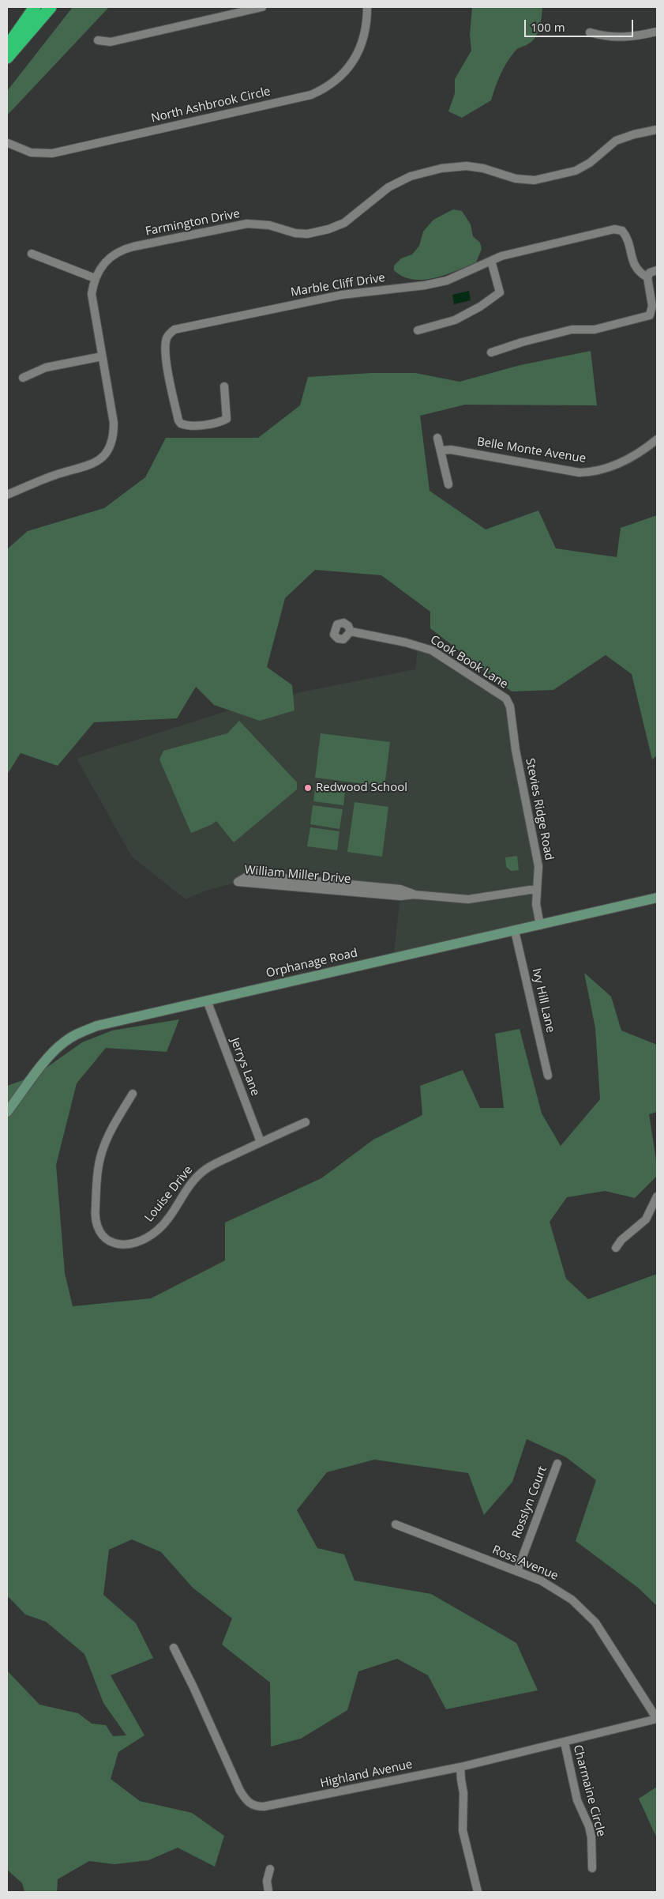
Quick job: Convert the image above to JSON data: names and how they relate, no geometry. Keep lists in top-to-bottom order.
{
  "streets": {
    "main road": ["Orphanage Road"],
    "street": [
      "North Ashbrook Circle",
      "Farmington Drive",
      "Marble Cliff Drive",
      "Belle Monte Avenue",
      "Cook Book Lane",
      "Stevies Ridge Road",
      "William Miller Drive",
      "Ivy Hill Lane",
      "Jerrys Lane",
      "Louise Drive",
      "Rosslyn Court",
      "Ross Avenue",
      "Highland Avenue",
      "Charmaine Circle"
    ]
  },
  "crossings": [
    ["Cook Book Lane", "Stevies Ridge Road"],
    ["Stevies Ridge Road", "William Miller Drive"],
    ["Stevies Ridge Road", "Orphanage Road"],
    ["Orphanage Road", "Ivy Hill Lane"],
    ["Orphanage Road", "Jerrys Lane"],
    ["Jerrys Lane", "Louise Drive"],
    ["Rosslyn Court", "Ross Avenue"],
    ["Ross Avenue", "Highland Avenue"],
    ["Highland Avenue", "Charmaine Circle"]
  ],
  "places": ["Redwood School"],
  "scale_bar": "100 m"
}
